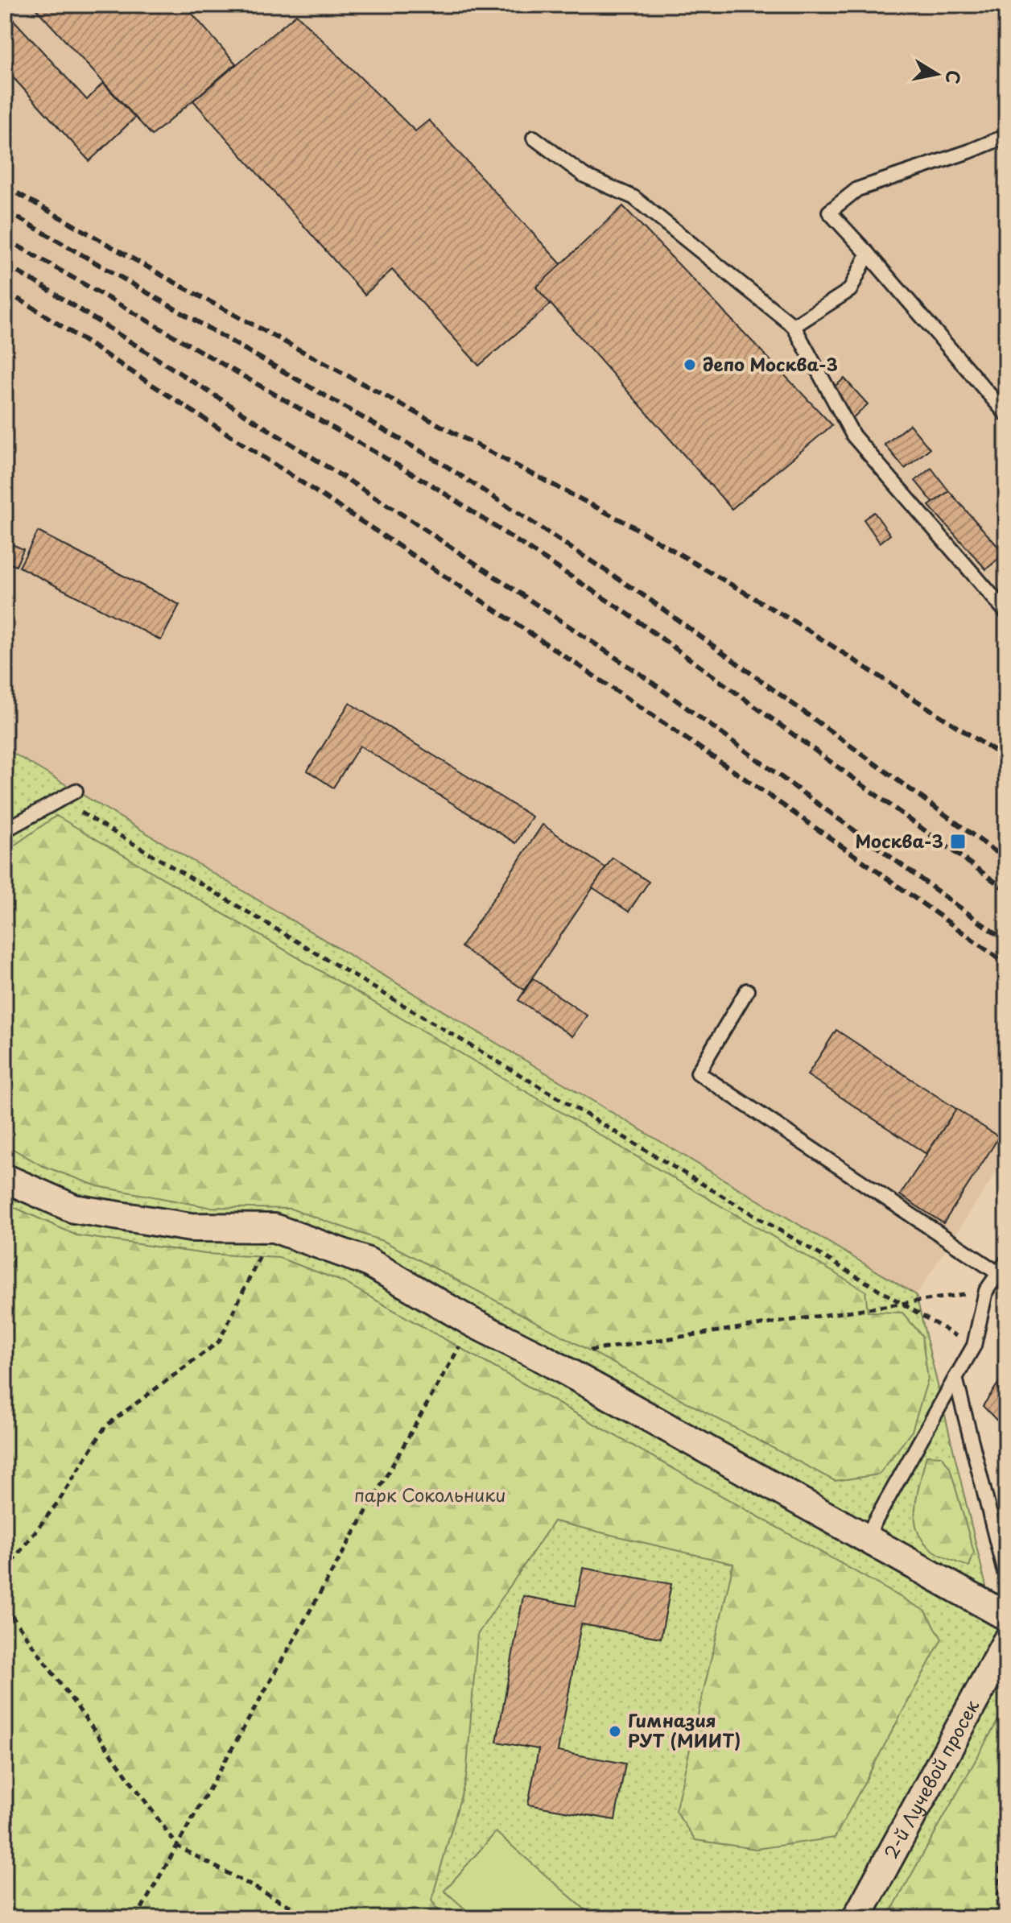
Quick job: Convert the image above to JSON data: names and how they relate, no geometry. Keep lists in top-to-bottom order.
{
  "streets": {
    "street": ["2-й Лучевой просек"]
  },
  "parks": ["парк Сокольники"],
  "places": {
    "other": ["депо Москва-3", "Гимназия РУТ (МИИТ)"],
    "transit": ["Москва-3"]
  },
  "north": "right"
}
